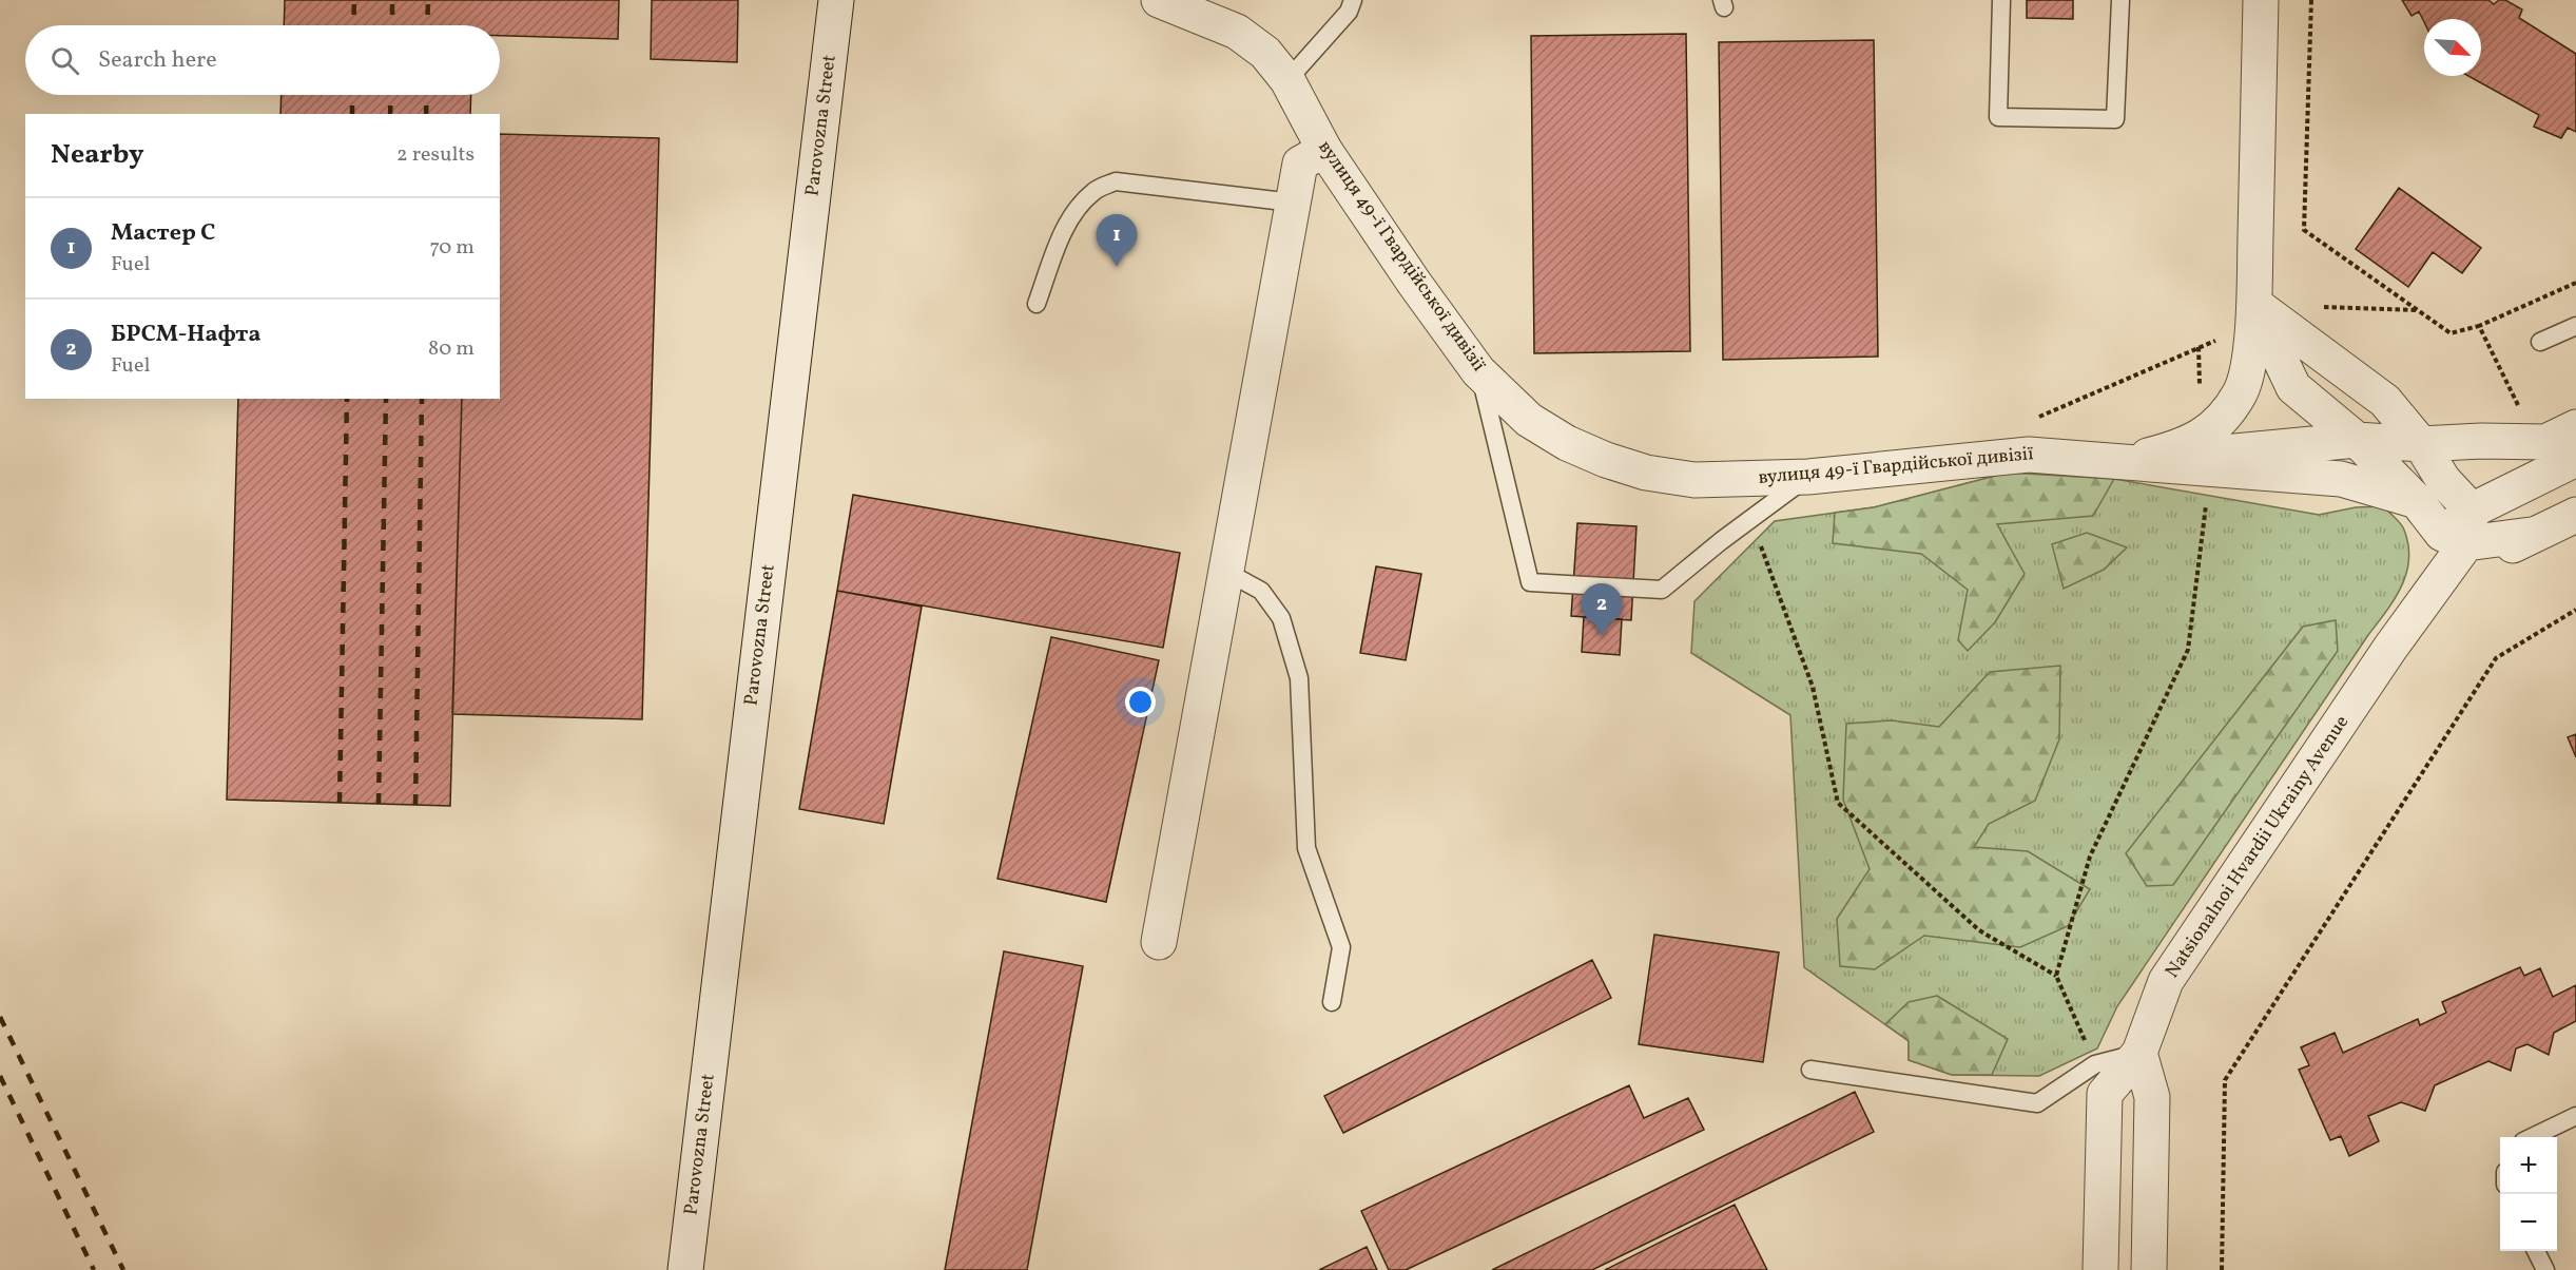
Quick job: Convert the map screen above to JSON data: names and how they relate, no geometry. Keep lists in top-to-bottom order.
{
  "streets": {
    "street": ["Parovozna Street", "вулиця 49-ї Гвардійської дивізії", "Natsionalnoi Hvardii Ukrainy Avenue"]
  },
  "north": "bottom right",
  "page": {
    "search": "Search here",
    "heading": ["Nearby", "2 results"],
    "list": [
      {
        "mark": "1",
        "name": "Мастер С",
        "note": "Fuel",
        "value": "70 m"
      },
      {
        "mark": "2",
        "name": "БРСМ-Нафта",
        "note": "Fuel",
        "value": "80 m"
      }
    ],
    "pins": ["1", "2"],
    "map_buttons": ["+", "−"]
  }
}
